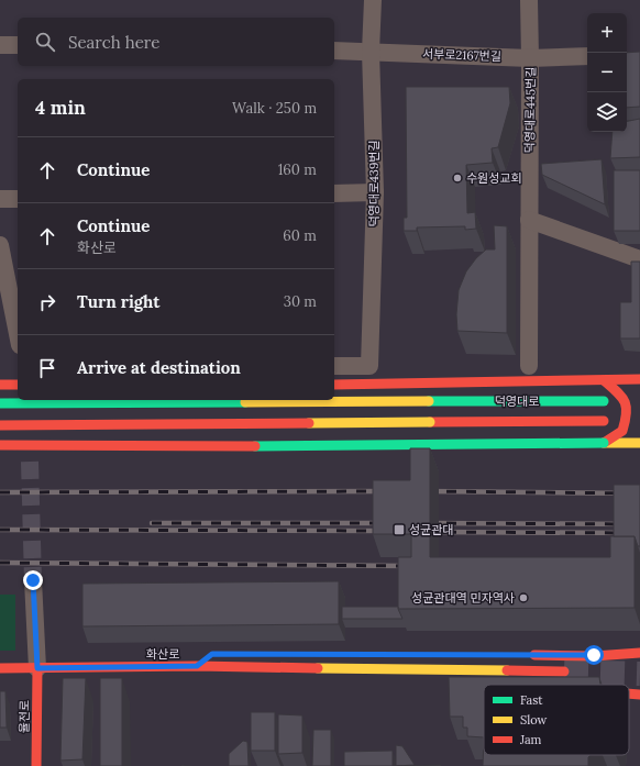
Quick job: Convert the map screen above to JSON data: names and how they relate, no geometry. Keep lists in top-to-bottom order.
{
  "streets": {
    "street": [
      "서부로2167번길",
      "덕영대로445번길",
      "덕영대로439번길",
      "덕영대로",
      "화산로",
      "율전로"
    ]
  },
  "crossings": [
    ["서부로2167번길", "덕영대로445번길"],
    ["서부로2167번길", "덕영대로439번길"],
    ["화산로", "율전로"]
  ],
  "places": {
    "other": ["수원성교회", "성균관대역 민자역사"],
    "transit": ["성균관대"]
  },
  "legend": ["Fast", "Slow", "Jam"],
  "page": {
    "map_buttons": ["+", "−"],
    "search": "Search here",
    "heading": ["4 min", "Walk · 250 m"],
    "list": [
      ["Continue", "160 m"],
      ["Continue", "화산로", "60 m"],
      ["Turn right", "30 m"],
      "Arrive at destination"
    ]
  }
}
